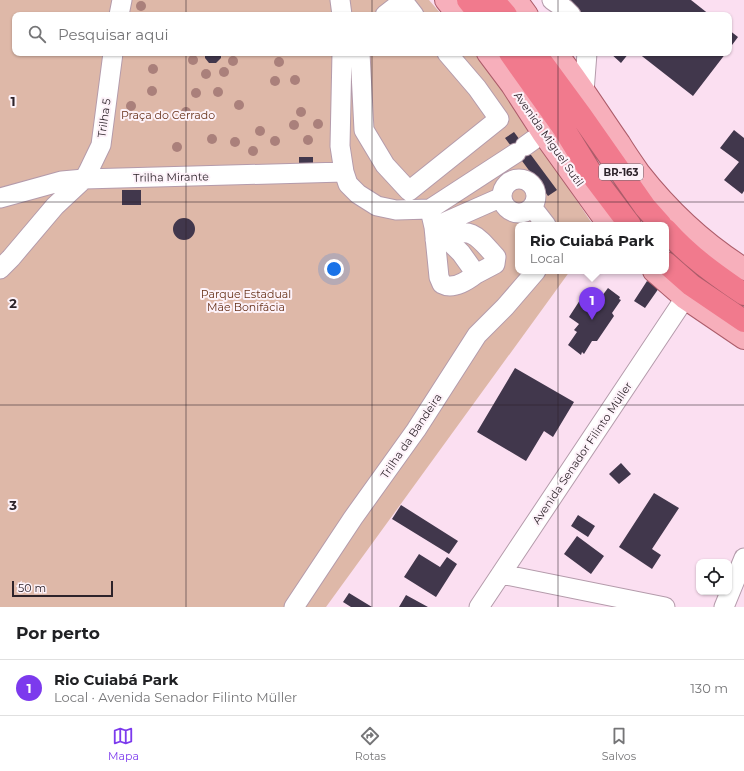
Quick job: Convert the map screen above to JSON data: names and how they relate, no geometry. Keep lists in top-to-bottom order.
{
  "streets": {
    "highway": ["BR-163"],
    "main road": ["Avenida Miguel Sutil"],
    "street": [
      "Trilha 5",
      "Trilha Mirante",
      "Trilha da Bandeira",
      "Avenida Senador Filinto Müller"
    ]
  },
  "crossings": [
    ["Trilha 5", "Trilha Mirante"],
    ["Avenida Miguel Sutil", "BR-163"]
  ],
  "parks": ["Praça do Cerrado", "Parque Estadual Mãe Bonifácia"],
  "scale_bar": "50 m",
  "page": {
    "search": "Pesquisar aqui",
    "popup": ["Rio Cuiabá Park", "Local"],
    "pins": "1",
    "scale": "50 m",
    "heading": "Por perto",
    "list": [
      {
        "mark": "1",
        "name": "Rio Cuiabá Park",
        "note": "Local · Avenida Senador Filinto Müller",
        "value": "130 m"
      }
    ],
    "nav": ["Mapa", "Rotas", "Salvos"]
  },
  "grid": {
    "rows": ["1", "2", "3"]
  }
}
